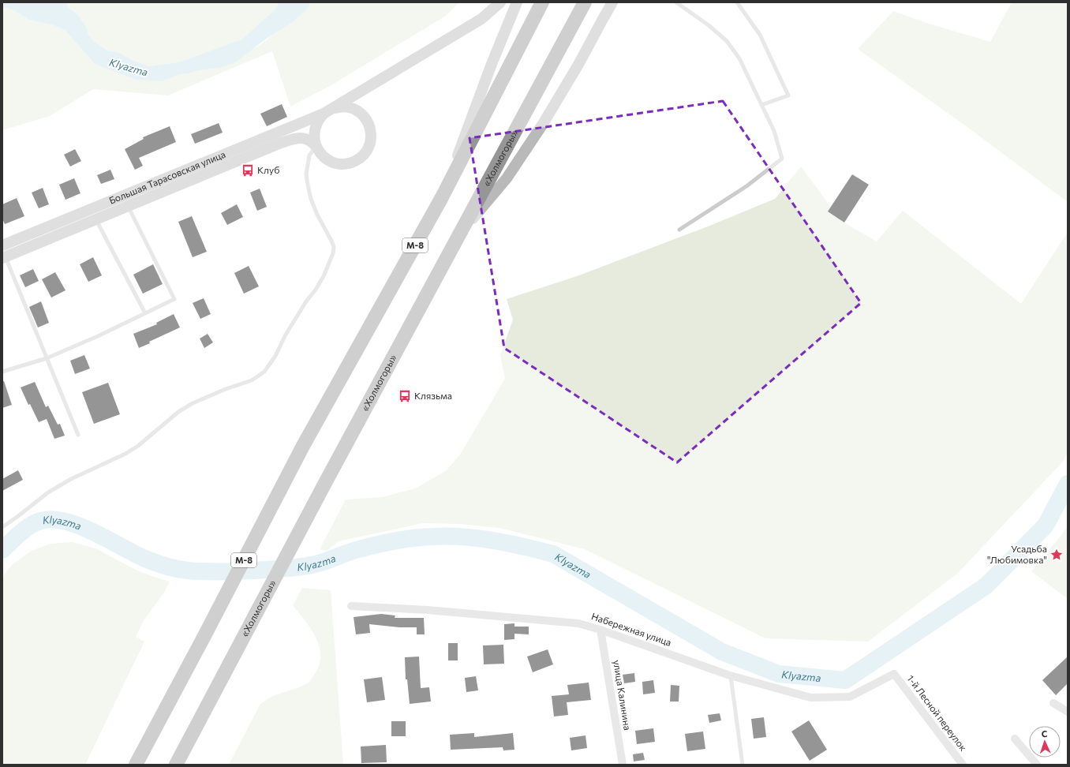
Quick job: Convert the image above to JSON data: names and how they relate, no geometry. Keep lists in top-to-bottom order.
{
  "streets": {
    "highway": ["«Холмогоры»", "М-8"],
    "street": [
      "Большая Тарасовская улица",
      "Набережная улица",
      "улица Калинина",
      "1-й Лесной переулок"
    ]
  },
  "crossings": [
    ["Набережная улица", "улица Калинина"],
    ["Набережная улица", "1-й Лесной переулок"]
  ],
  "water": ["Klyazma"],
  "places": {
    "bus stop": ["Клуб", "Клязьма"],
    "place": ["Усадьба \"Любимовка\""]
  },
  "north": "top"
}
